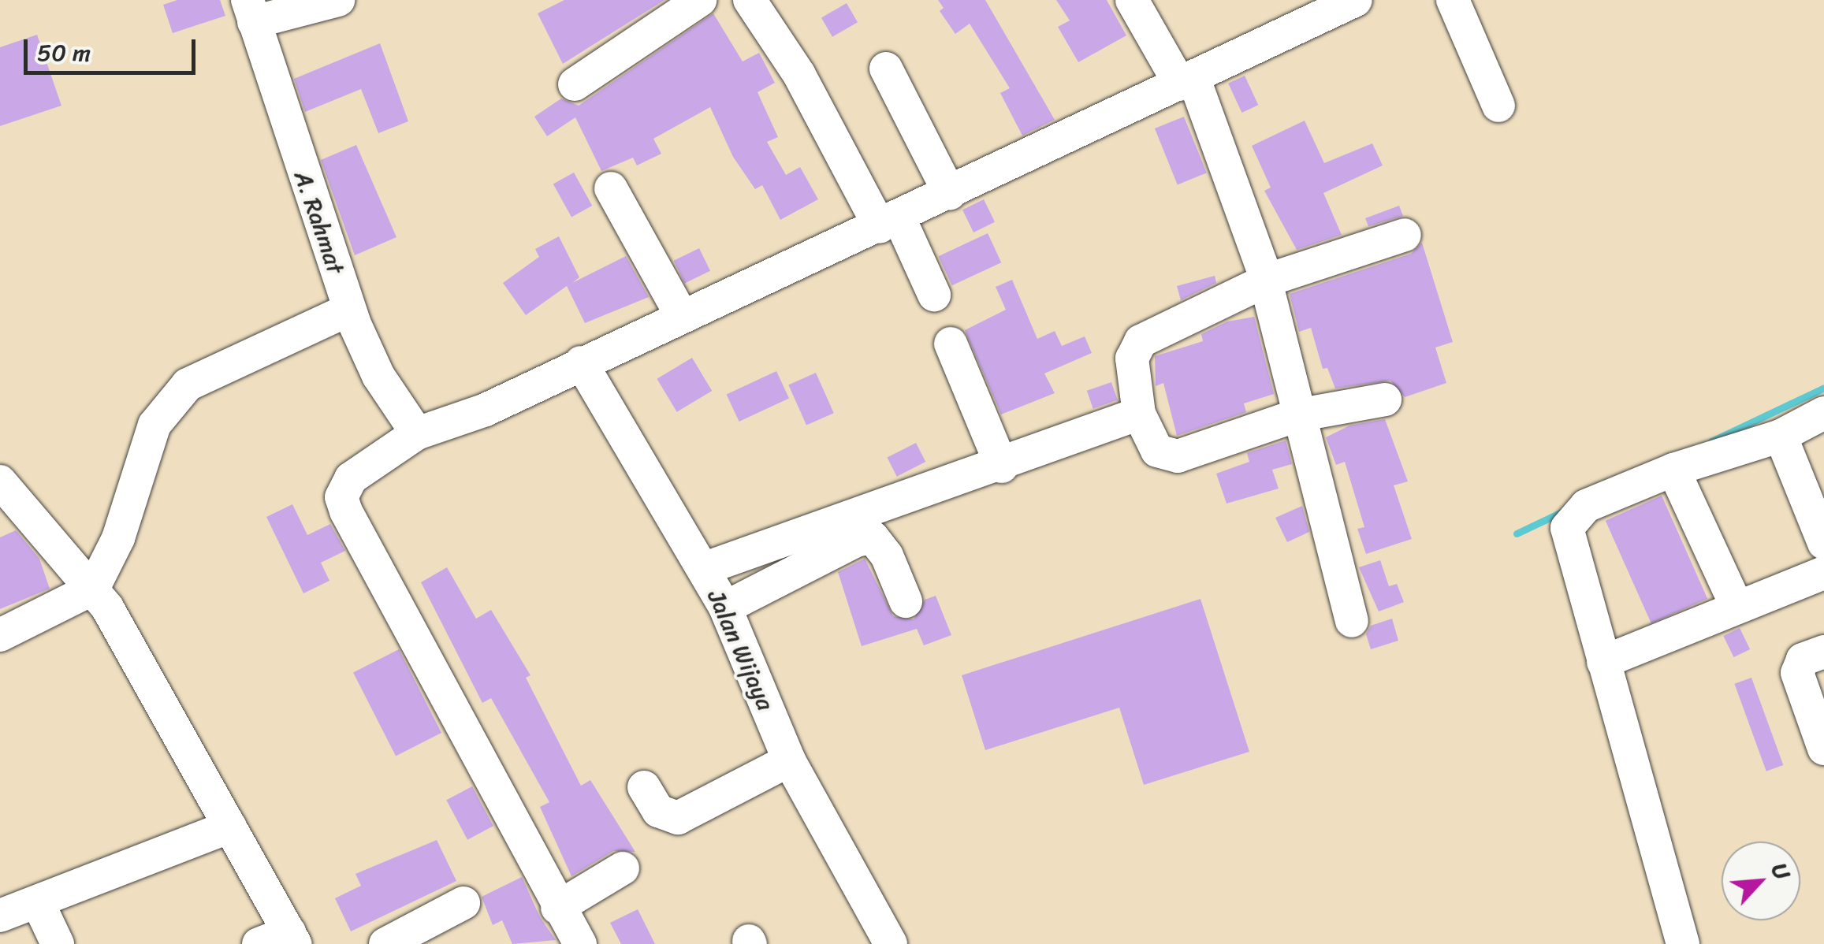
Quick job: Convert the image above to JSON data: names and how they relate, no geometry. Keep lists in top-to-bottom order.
{
  "streets": {
    "street": ["A. Rahmat", "Jalan Wijaya"]
  },
  "scale_bar": "50 m",
  "north": "top right"
}
